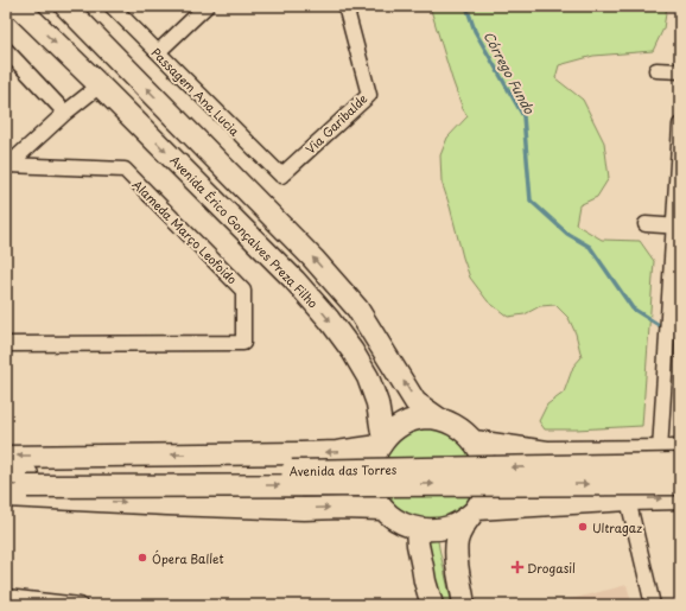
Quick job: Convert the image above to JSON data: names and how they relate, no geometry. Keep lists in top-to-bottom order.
{
  "streets": {
    "main road": ["Avenida Érico Gonçalves Preza Filho", "Avenida das Torres"],
    "street": ["Passagem Ana Lucia", "Via Garibalde", "Alameda Março Leofoido"]
  },
  "crossings": [
    ["Passagem Ana Lucia", "Via Garibalde"]
  ],
  "water": ["Córrego Fundo"],
  "places": {
    "other": ["Ultragaz", "Ópera Ballet"],
    "health": ["Drogasil"]
  }
}
